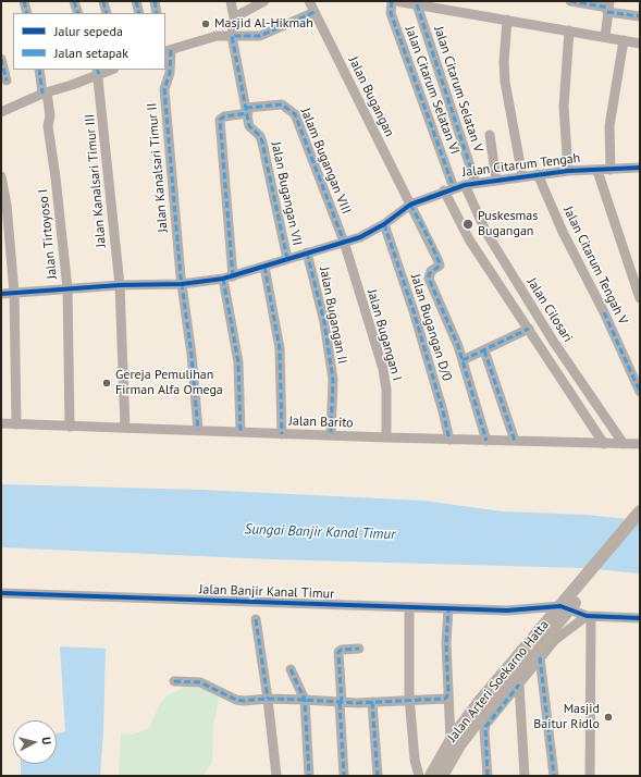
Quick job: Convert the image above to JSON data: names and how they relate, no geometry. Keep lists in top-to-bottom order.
{
  "streets": {
    "main road": ["Jalan Arteri Soekarno Hatta"],
    "street": [
      "Jalan Citarum Selatan V",
      "Jalan Citarum Selatan VI",
      "Jalan Bugangan",
      "Jalam Bugangan VIII",
      "Jalan Citarum Tengah",
      "Jalan Kanalsari Timur II",
      "Jalan Kanalsari Timur III",
      "Jalan Bugangan VII",
      "Jalan Tirtoyoso I",
      "Jalan Citarum Tengah V",
      "Jalan Cilosari",
      "Jalan Bugangan II",
      "Jalan Bugangan D/0",
      "Jalan Bugangan I",
      "Jalan Barito",
      "Jalan Banjir Kanal Timur"
    ]
  },
  "crossings": [
    ["Jalan Citarum Selatan V", "Jalan Citarum Tengah"],
    ["Jalan Citarum Selatan VI", "Jalan Citarum Tengah"],
    ["Jalan Citarum Selatan VI", "Jalan Cilosari"],
    ["Jalan Bugangan", "Jalan Citarum Tengah"],
    ["Jalam Bugangan VIII", "Jalan Citarum Tengah"],
    ["Jalam Bugangan VIII", "Jalan Bugangan VII"],
    ["Jalam Bugangan VIII", "Jalan Bugangan I"],
    ["Jalan Citarum Tengah", "Jalan Kanalsari Timur II"],
    ["Jalan Citarum Tengah", "Jalan Kanalsari Timur III"],
    ["Jalan Citarum Tengah", "Jalan Bugangan VII"],
    ["Jalan Citarum Tengah", "Jalan Tirtoyoso I"],
    ["Jalan Citarum Tengah", "Jalan Citarum Tengah V"],
    ["Jalan Citarum Tengah", "Jalan Cilosari"],
    ["Jalan Citarum Tengah", "Jalan Bugangan II"],
    ["Jalan Citarum Tengah", "Jalan Bugangan D/0"],
    ["Jalan Citarum Tengah", "Jalan Bugangan I"],
    ["Jalan Kanalsari Timur II", "Jalan Barito"],
    ["Jalan Kanalsari Timur III", "Jalan Barito"],
    ["Jalan Tirtoyoso I", "Jalan Barito"],
    ["Jalan Cilosari", "Jalan Barito"],
    ["Jalan Bugangan II", "Jalan Barito"],
    ["Jalan Bugangan D/0", "Jalan Barito"],
    ["Jalan Bugangan I", "Jalan Barito"]
  ],
  "water": ["Sungai Banjir Kanal Timur"],
  "places": [
    "Masjid Al-Hikmah",
    "Puskesmas Bugangan",
    "Gereja Pemulihan Firman Alfa Omega",
    "Masjid Baitur Ridlo"
  ],
  "legend": ["Jalur sepeda", "Jalan setapak"],
  "north": "right"
}
